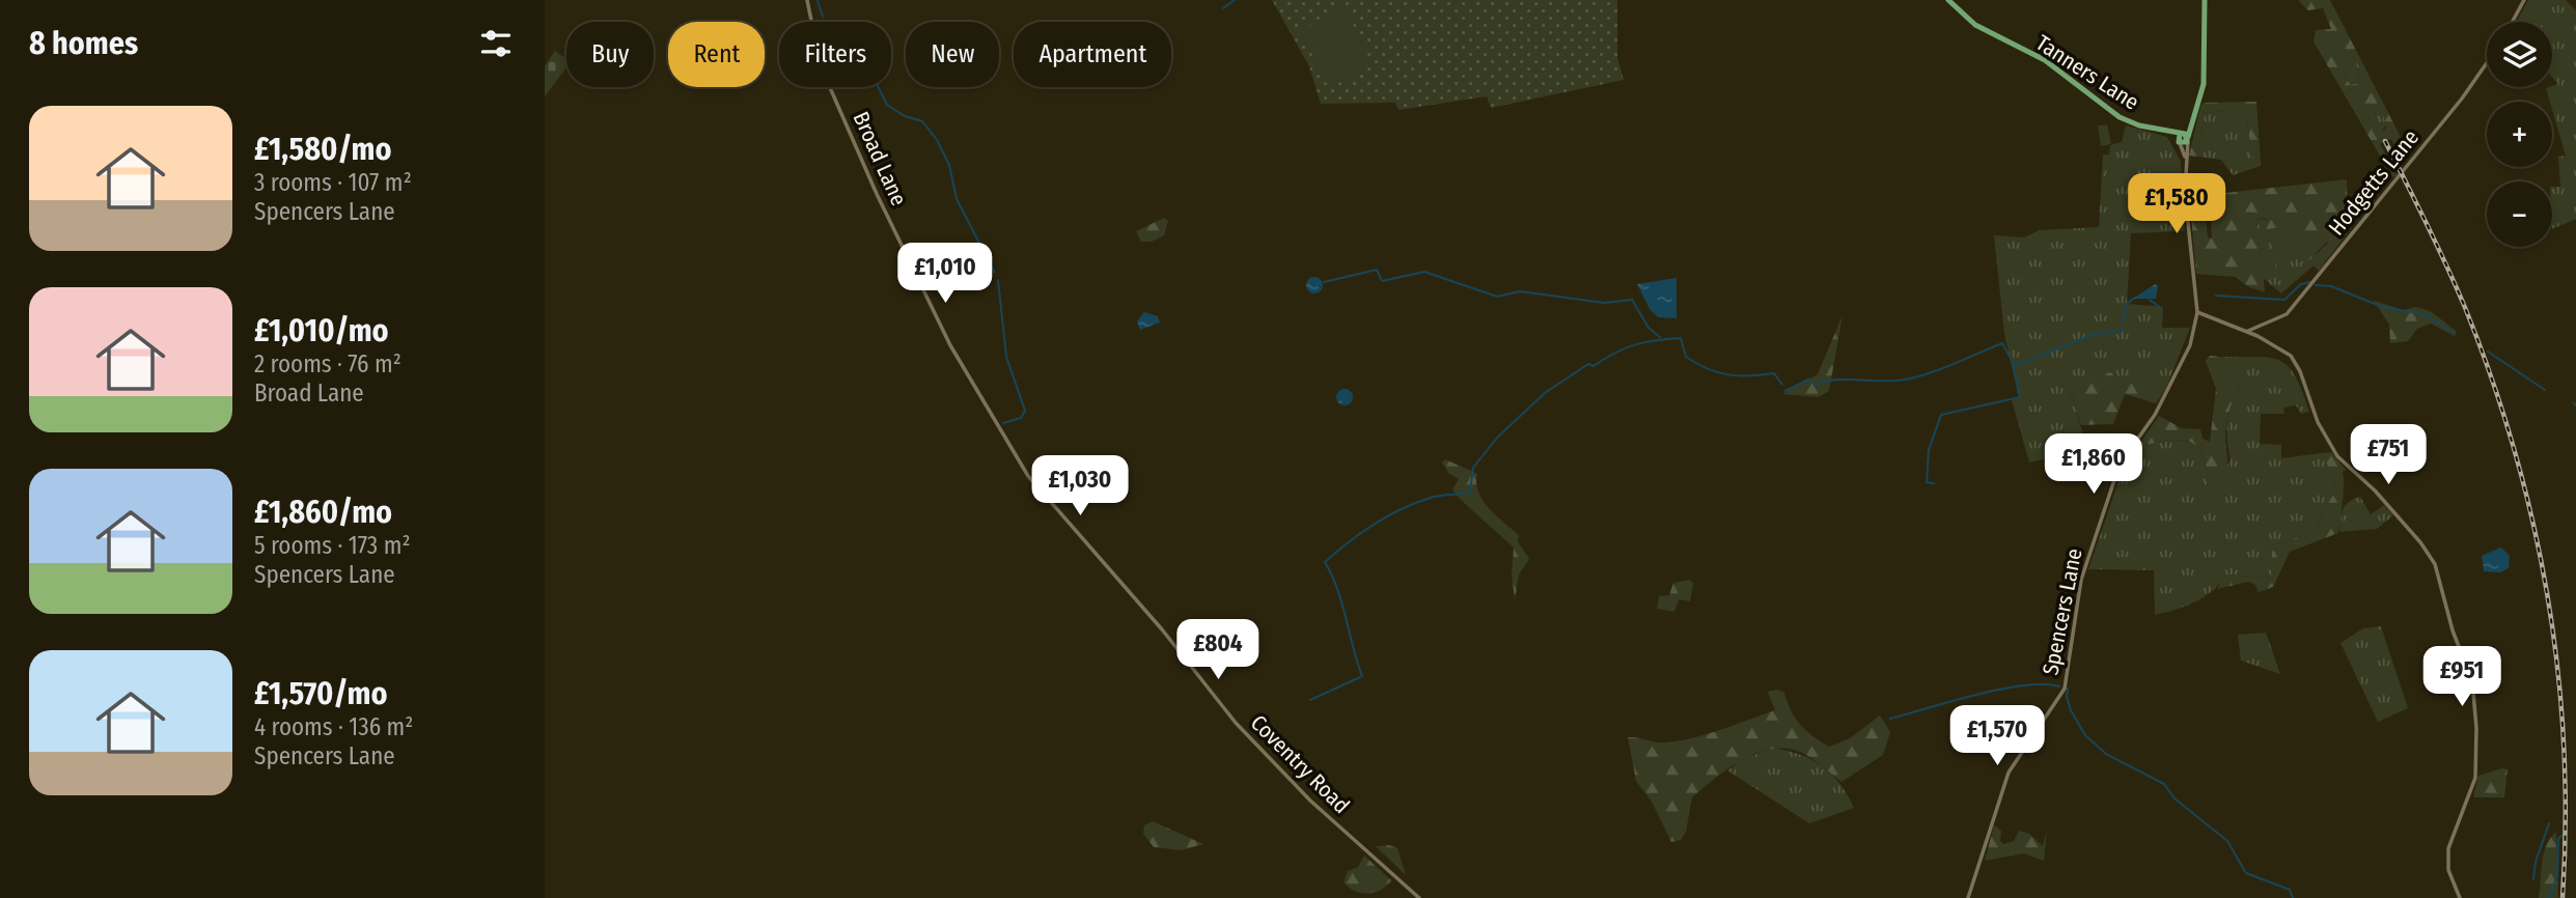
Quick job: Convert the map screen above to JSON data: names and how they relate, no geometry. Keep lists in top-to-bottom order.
{
  "streets": {
    "main road": ["Tanners Lane", "Spencers Lane"],
    "street": ["Broad Lane", "Hodgetts Lane", "Coventry Road"]
  },
  "crossings": [
    ["Tanners Lane", "Spencers Lane"],
    ["Broad Lane", "Coventry Road"]
  ],
  "page": {
    "heading": "8 homes",
    "map_buttons": ["+", "−"],
    "chip": [
      "Buy",
      "Rent",
      "Filters",
      "New",
      "Apartment"
    ],
    "list": [
      {
        "name": "£1,580/mo",
        "note": "3 rooms · 107 m² · Spencers Lane"
      },
      {
        "name": "£1,010/mo",
        "note": "2 rooms · 76 m² · Broad Lane"
      },
      {
        "name": "£1,860/mo",
        "note": "5 rooms · 173 m² · Spencers Lane"
      },
      {
        "name": "£1,570/mo",
        "note": "4 rooms · 136 m² · Spencers Lane"
      }
    ],
    "price": [
      "£1,580",
      "£1,010",
      "£751",
      "£1,860",
      "£1,030",
      "£804",
      "£951",
      "£1,570"
    ]
  }
}
